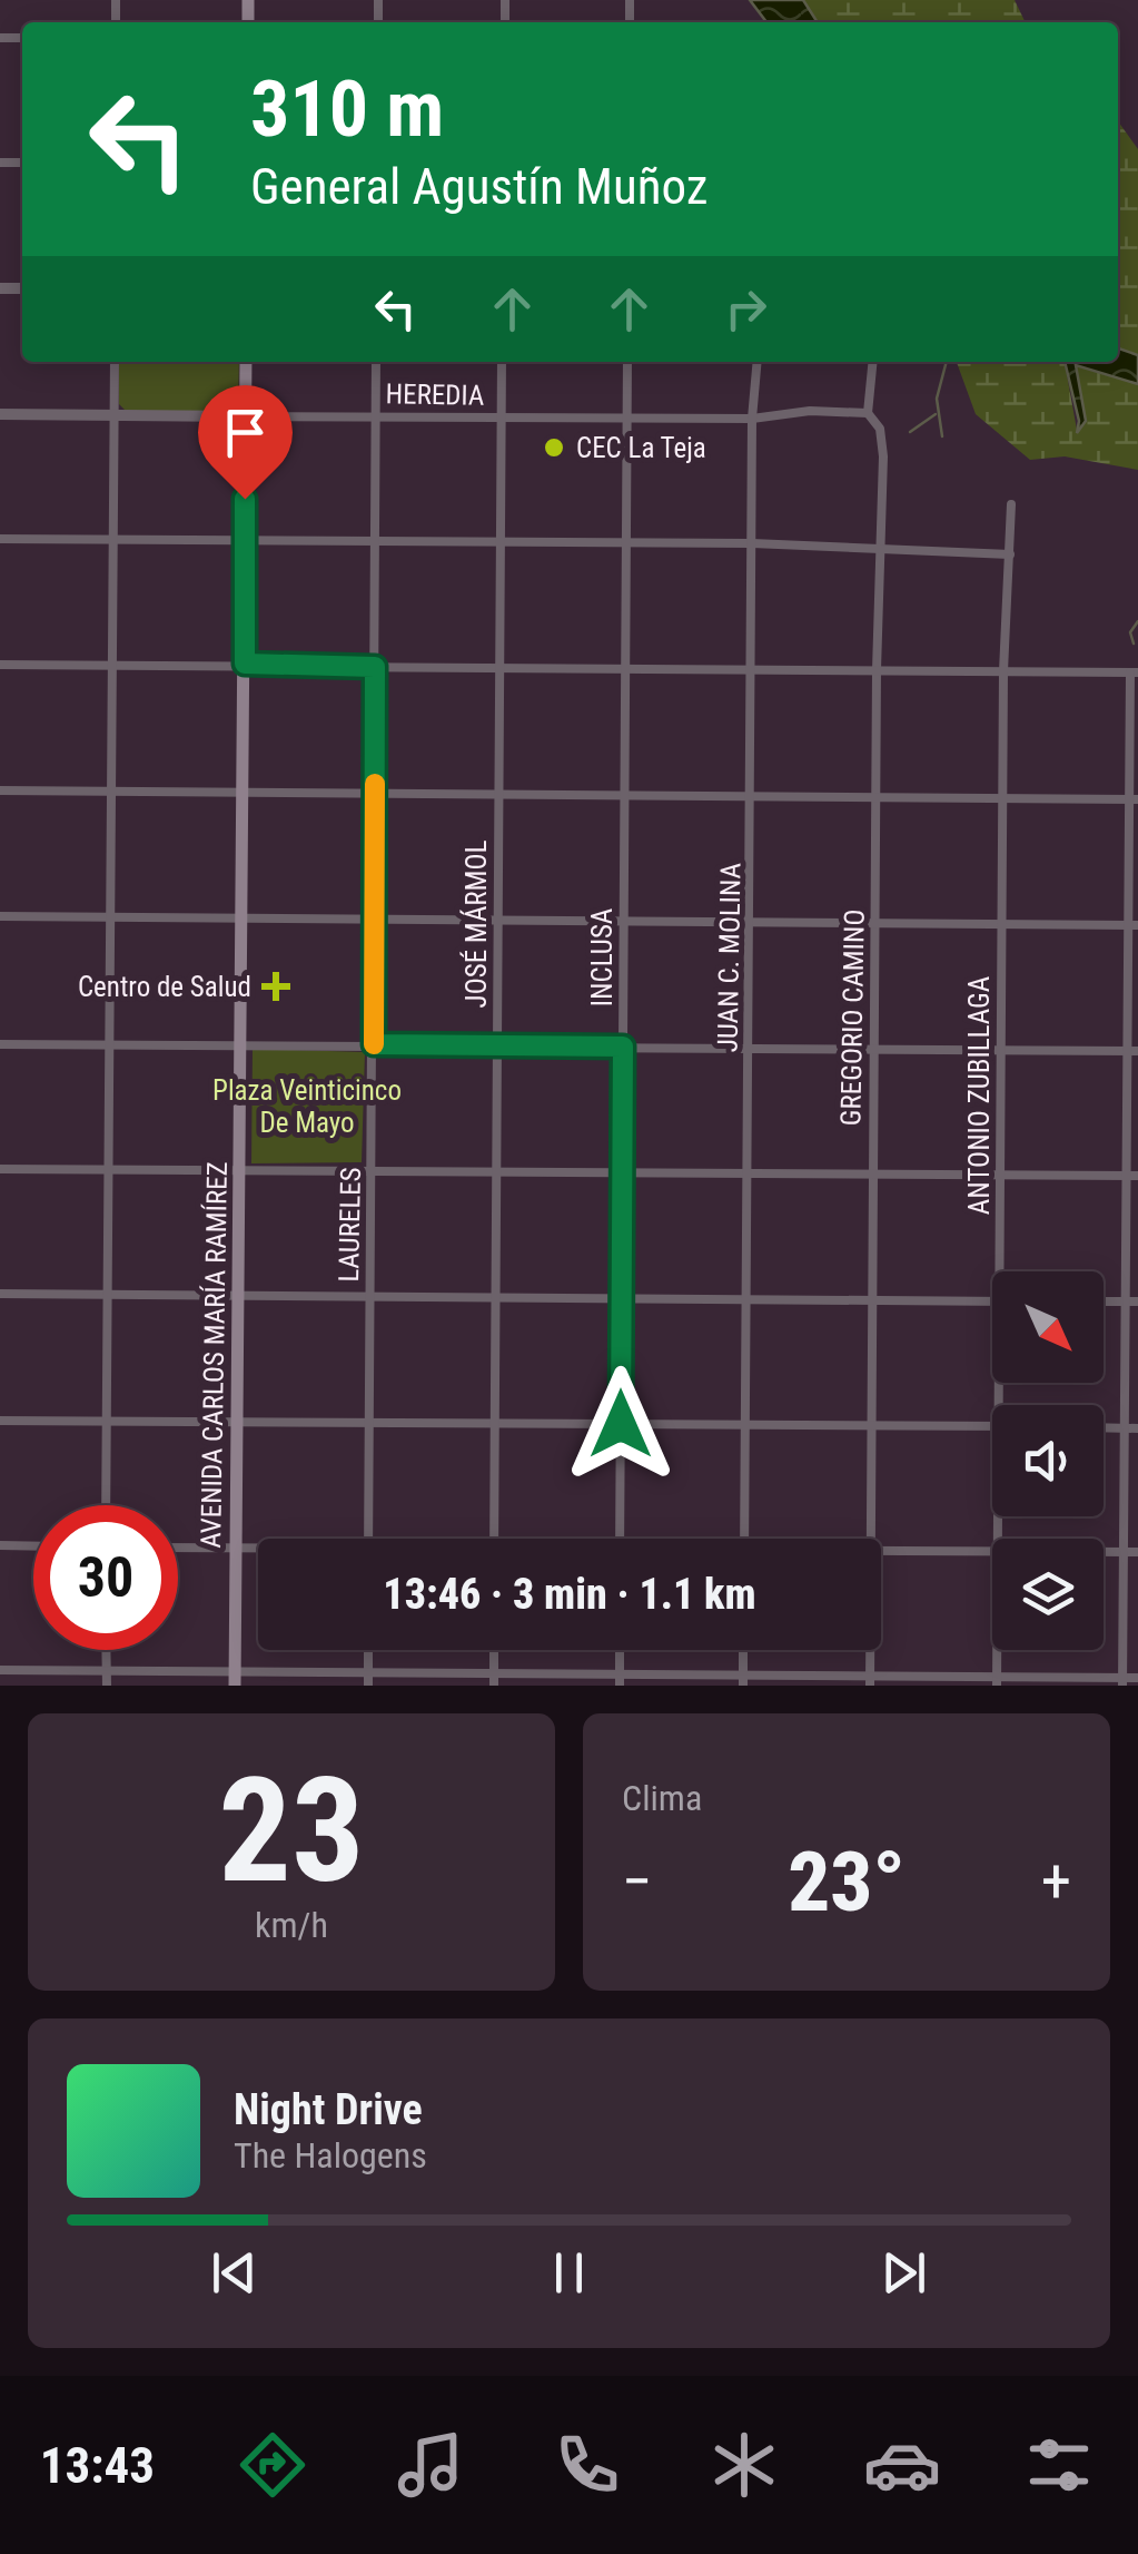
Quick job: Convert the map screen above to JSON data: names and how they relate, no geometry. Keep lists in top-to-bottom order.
{
  "streets": {
    "main road": ["AVENIDA CARLOS MARÍA RAMÍREZ"],
    "street": [
      "HEREDIA",
      "JOSÉ MÁRMOL",
      "INCLUSA",
      "JUAN C. MOLINA",
      "GREGORIO CAMINO",
      "ANTONIO ZUBILLAGA",
      "LAURELES"
    ]
  },
  "crossings": [
    ["HEREDIA", "JOSÉ MÁRMOL"],
    ["HEREDIA", "INCLUSA"],
    ["HEREDIA", "JUAN C. MOLINA"],
    ["HEREDIA", "GREGORIO CAMINO"],
    ["HEREDIA", "LAURELES"],
    ["HEREDIA", "AVENIDA CARLOS MARÍA RAMÍREZ"]
  ],
  "parks": ["Plaza Veinticinco De Mayo"],
  "places": {
    "other": ["CEC La Teja"],
    "health": ["Centro de Salud"]
  },
  "north": "bottom right",
  "page": {
    "turn": ["310 m", "General Agustín Muñoz"],
    "limit": "30",
    "trip": "13:46 · 3 min · 1.1 km",
    "tile": [
      ["23", "km/h"],
      "Clima"
    ],
    "heat": ["−", "23°", "+"],
    "song": ["Night Drive", "The Halogens"],
    "tabs": "13:43"
  }
}
